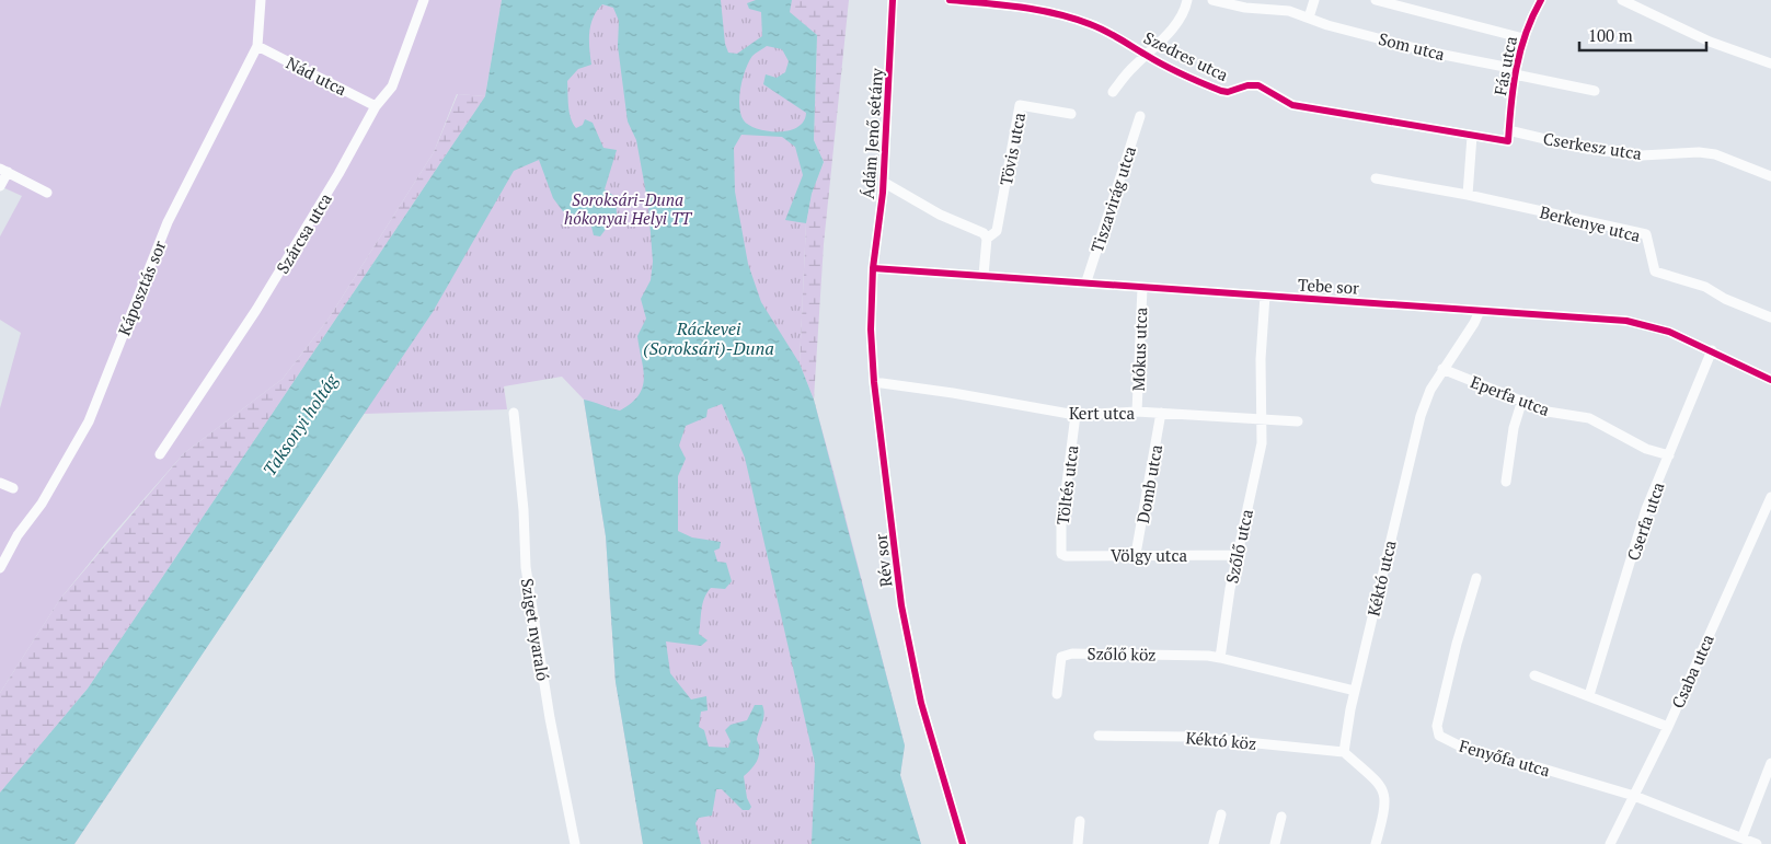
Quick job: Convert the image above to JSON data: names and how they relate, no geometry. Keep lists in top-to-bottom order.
{
  "streets": {
    "street": [
      "Som utca",
      "Szedres utca",
      "Fás utca",
      "Nád utca",
      "Ádám Jenő sétány",
      "Cserkesz utca",
      "Tövis utca",
      "Tiszavirág utca",
      "Berkenye utca",
      "Szárcsa utca",
      "Tebe sor",
      "Káposztás sor",
      "Mókus utca",
      "Eperfa utca",
      "Kert utca",
      "Domb utca",
      "Töltés utca",
      "Cserfa utca",
      "Szőlő utca",
      "Völgy utca",
      "Rév sor",
      "Kéktó utca",
      "Sziget nyaraló",
      "Szőlő köz",
      "Csaba utca",
      "Kéktó köz",
      "Fenyőfa utca"
    ]
  },
  "crossings": [
    ["Som utca", "Fás utca"],
    ["Szedres utca", "Fás utca"],
    ["Fás utca", "Cserkesz utca"],
    ["Nád utca", "Szárcsa utca"],
    ["Nád utca", "Káposztás sor"],
    ["Ádám Jenő sétány", "Tebe sor"],
    ["Ádám Jenő sétány", "Rév sor"],
    ["Tövis utca", "Tebe sor"],
    ["Tiszavirág utca", "Tebe sor"],
    ["Tebe sor", "Mókus utca"],
    ["Tebe sor", "Cserfa utca"],
    ["Tebe sor", "Szőlő utca"],
    ["Tebe sor", "Rév sor"],
    ["Tebe sor", "Kéktó utca"],
    ["Mókus utca", "Kert utca"],
    ["Eperfa utca", "Cserfa utca"],
    ["Eperfa utca", "Kéktó utca"],
    ["Kert utca", "Domb utca"],
    ["Kert utca", "Töltés utca"],
    ["Kert utca", "Szőlő utca"],
    ["Kert utca", "Rév sor"],
    ["Domb utca", "Völgy utca"],
    ["Töltés utca", "Völgy utca"],
    ["Szőlő utca", "Völgy utca"],
    ["Szőlő utca", "Szőlő köz"],
    ["Kéktó utca", "Kéktó köz"],
    ["Csaba utca", "Fenyőfa utca"]
  ],
  "water": ["Ráckevei (Soroksári)-Duna", "Taksonyi holtág"],
  "parks": ["Soroksári-Duna hókonyai Helyi TT"],
  "scale_bar": "100 m"
}
